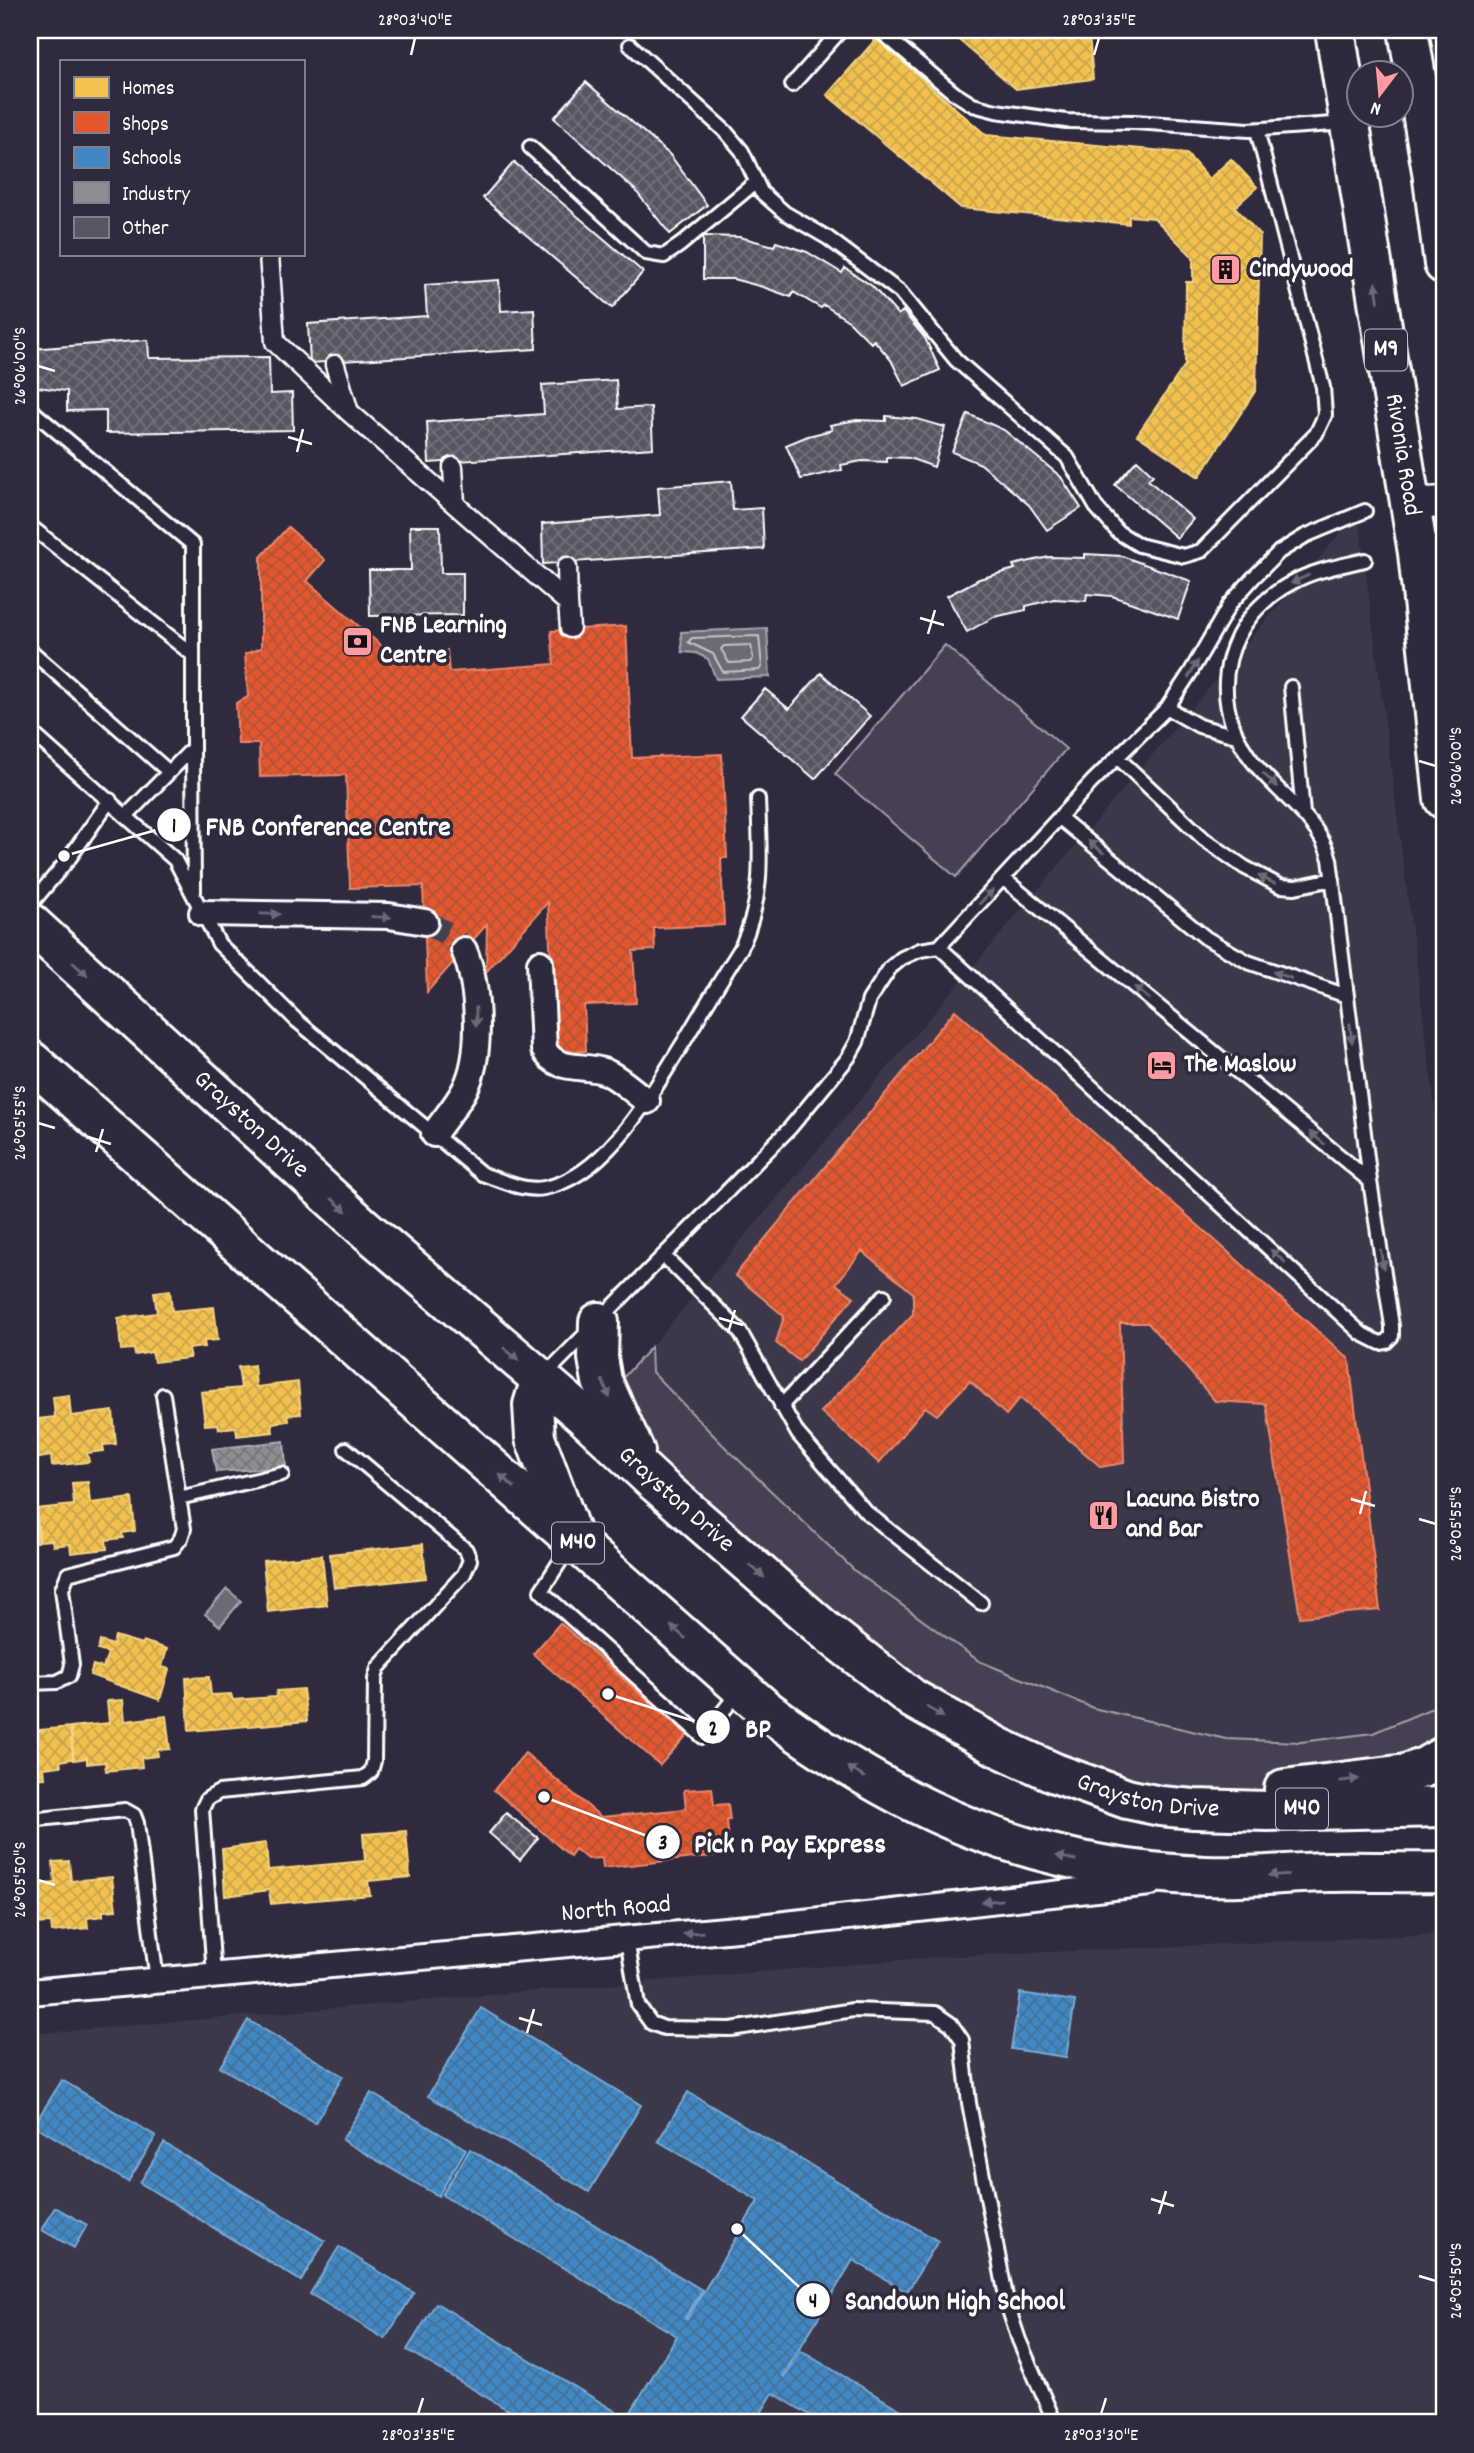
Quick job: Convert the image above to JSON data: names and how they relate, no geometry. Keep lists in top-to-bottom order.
{
  "streets": {
    "main road": [
      "M9",
      "Rivonia Road",
      "Grayston Drive",
      "M40"
    ],
    "street": ["North Road"]
  },
  "crossings": [
    ["M40", "North Road"]
  ],
  "one_way": ["North Road"],
  "places": {
    "building": ["Cindywood"],
    "bank": ["FNB Learning Centre"],
    "other": [
      "FNB Conference Centre",
      "BP",
      "Pick n Pay Express",
      "Sandown High School"
    ],
    "hotel": ["The Maslow"],
    "restaurant": ["Lacuna Bistro and Bar"]
  },
  "legend": [
    "Homes",
    "Shops",
    "Schools",
    "Industry",
    "Other"
  ],
  "north": "bottom",
  "coordinates": [
    "28°03'40\"E",
    "28°03'35\"E",
    "26°06'00\"S",
    "26°05'55\"S",
    "26°05'50\"S",
    "28°03'30\"E"
  ]
}
